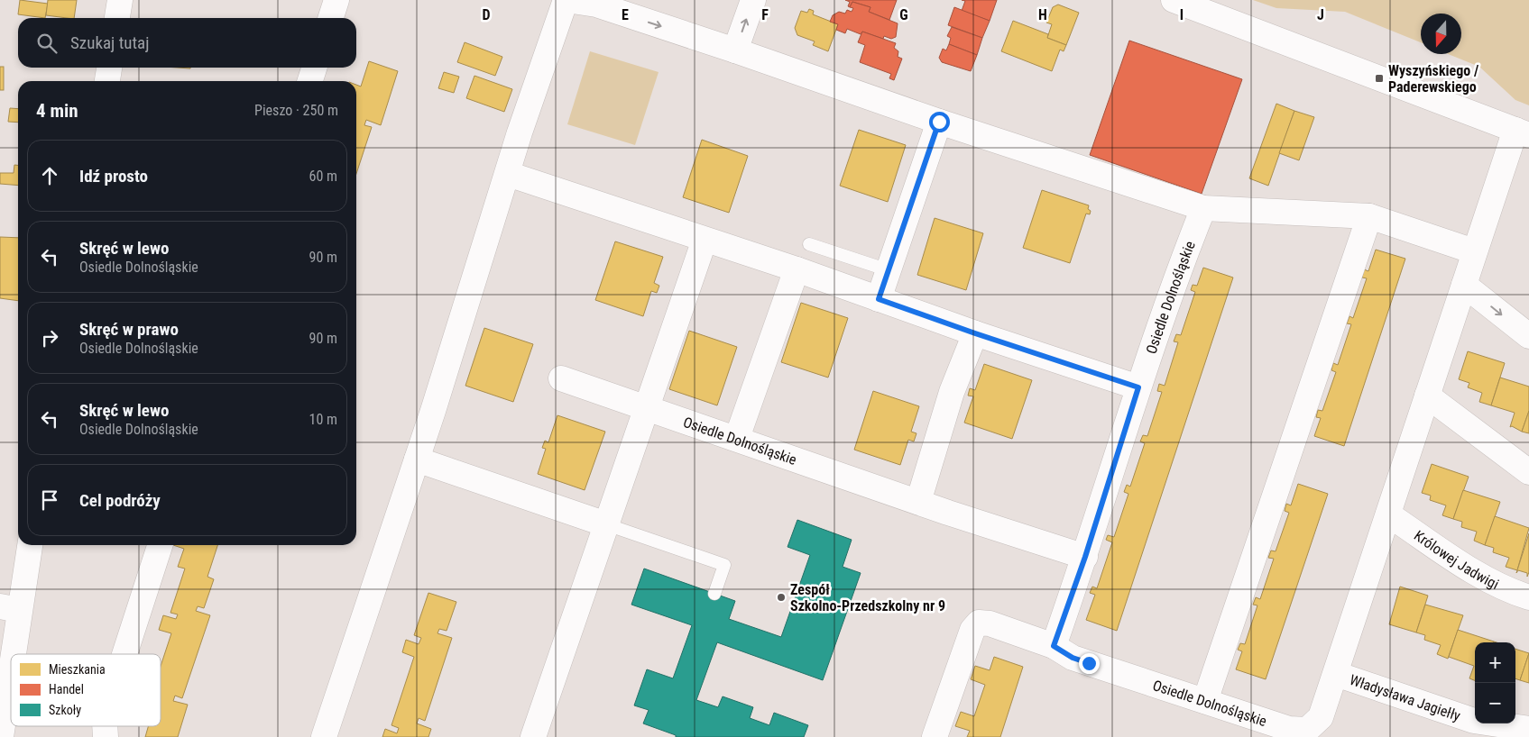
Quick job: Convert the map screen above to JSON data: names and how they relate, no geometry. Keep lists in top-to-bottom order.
{
  "streets": {
    "street": ["Osiedle Dolnośląskie", "Królowej Jadwigi", "Władysława Jagiełły"]
  },
  "crossings": [
    ["Osiedle Dolnośląskie", "Królowej Jadwigi"],
    ["Osiedle Dolnośląskie", "Władysława Jagiełły"]
  ],
  "places": {
    "transit": ["Wyszyńskiego / Paderewskiego"],
    "other": ["Zespół Szkolno-Przedszkolny nr 9"]
  },
  "legend": ["Mieszkania", "Handel", "Szkoły"],
  "north": "bottom",
  "page": {
    "search": "Szukaj tutaj",
    "heading": ["4 min", "Pieszo · 250 m"],
    "list": [
      ["Idź prosto", "60 m"],
      ["Skręć w lewo", "Osiedle Dolnośląskie", "90 m"],
      ["Skręć w prawo", "Osiedle Dolnośląskie", "90 m"],
      ["Skręć w lewo", "Osiedle Dolnośląskie", "10 m"],
      "Cel podróży"
    ],
    "map_buttons": ["+", "−"]
  },
  "grid": {
    "columns": [
      "D",
      "E",
      "F",
      "G",
      "H",
      "I",
      "J"
    ]
  }
}
